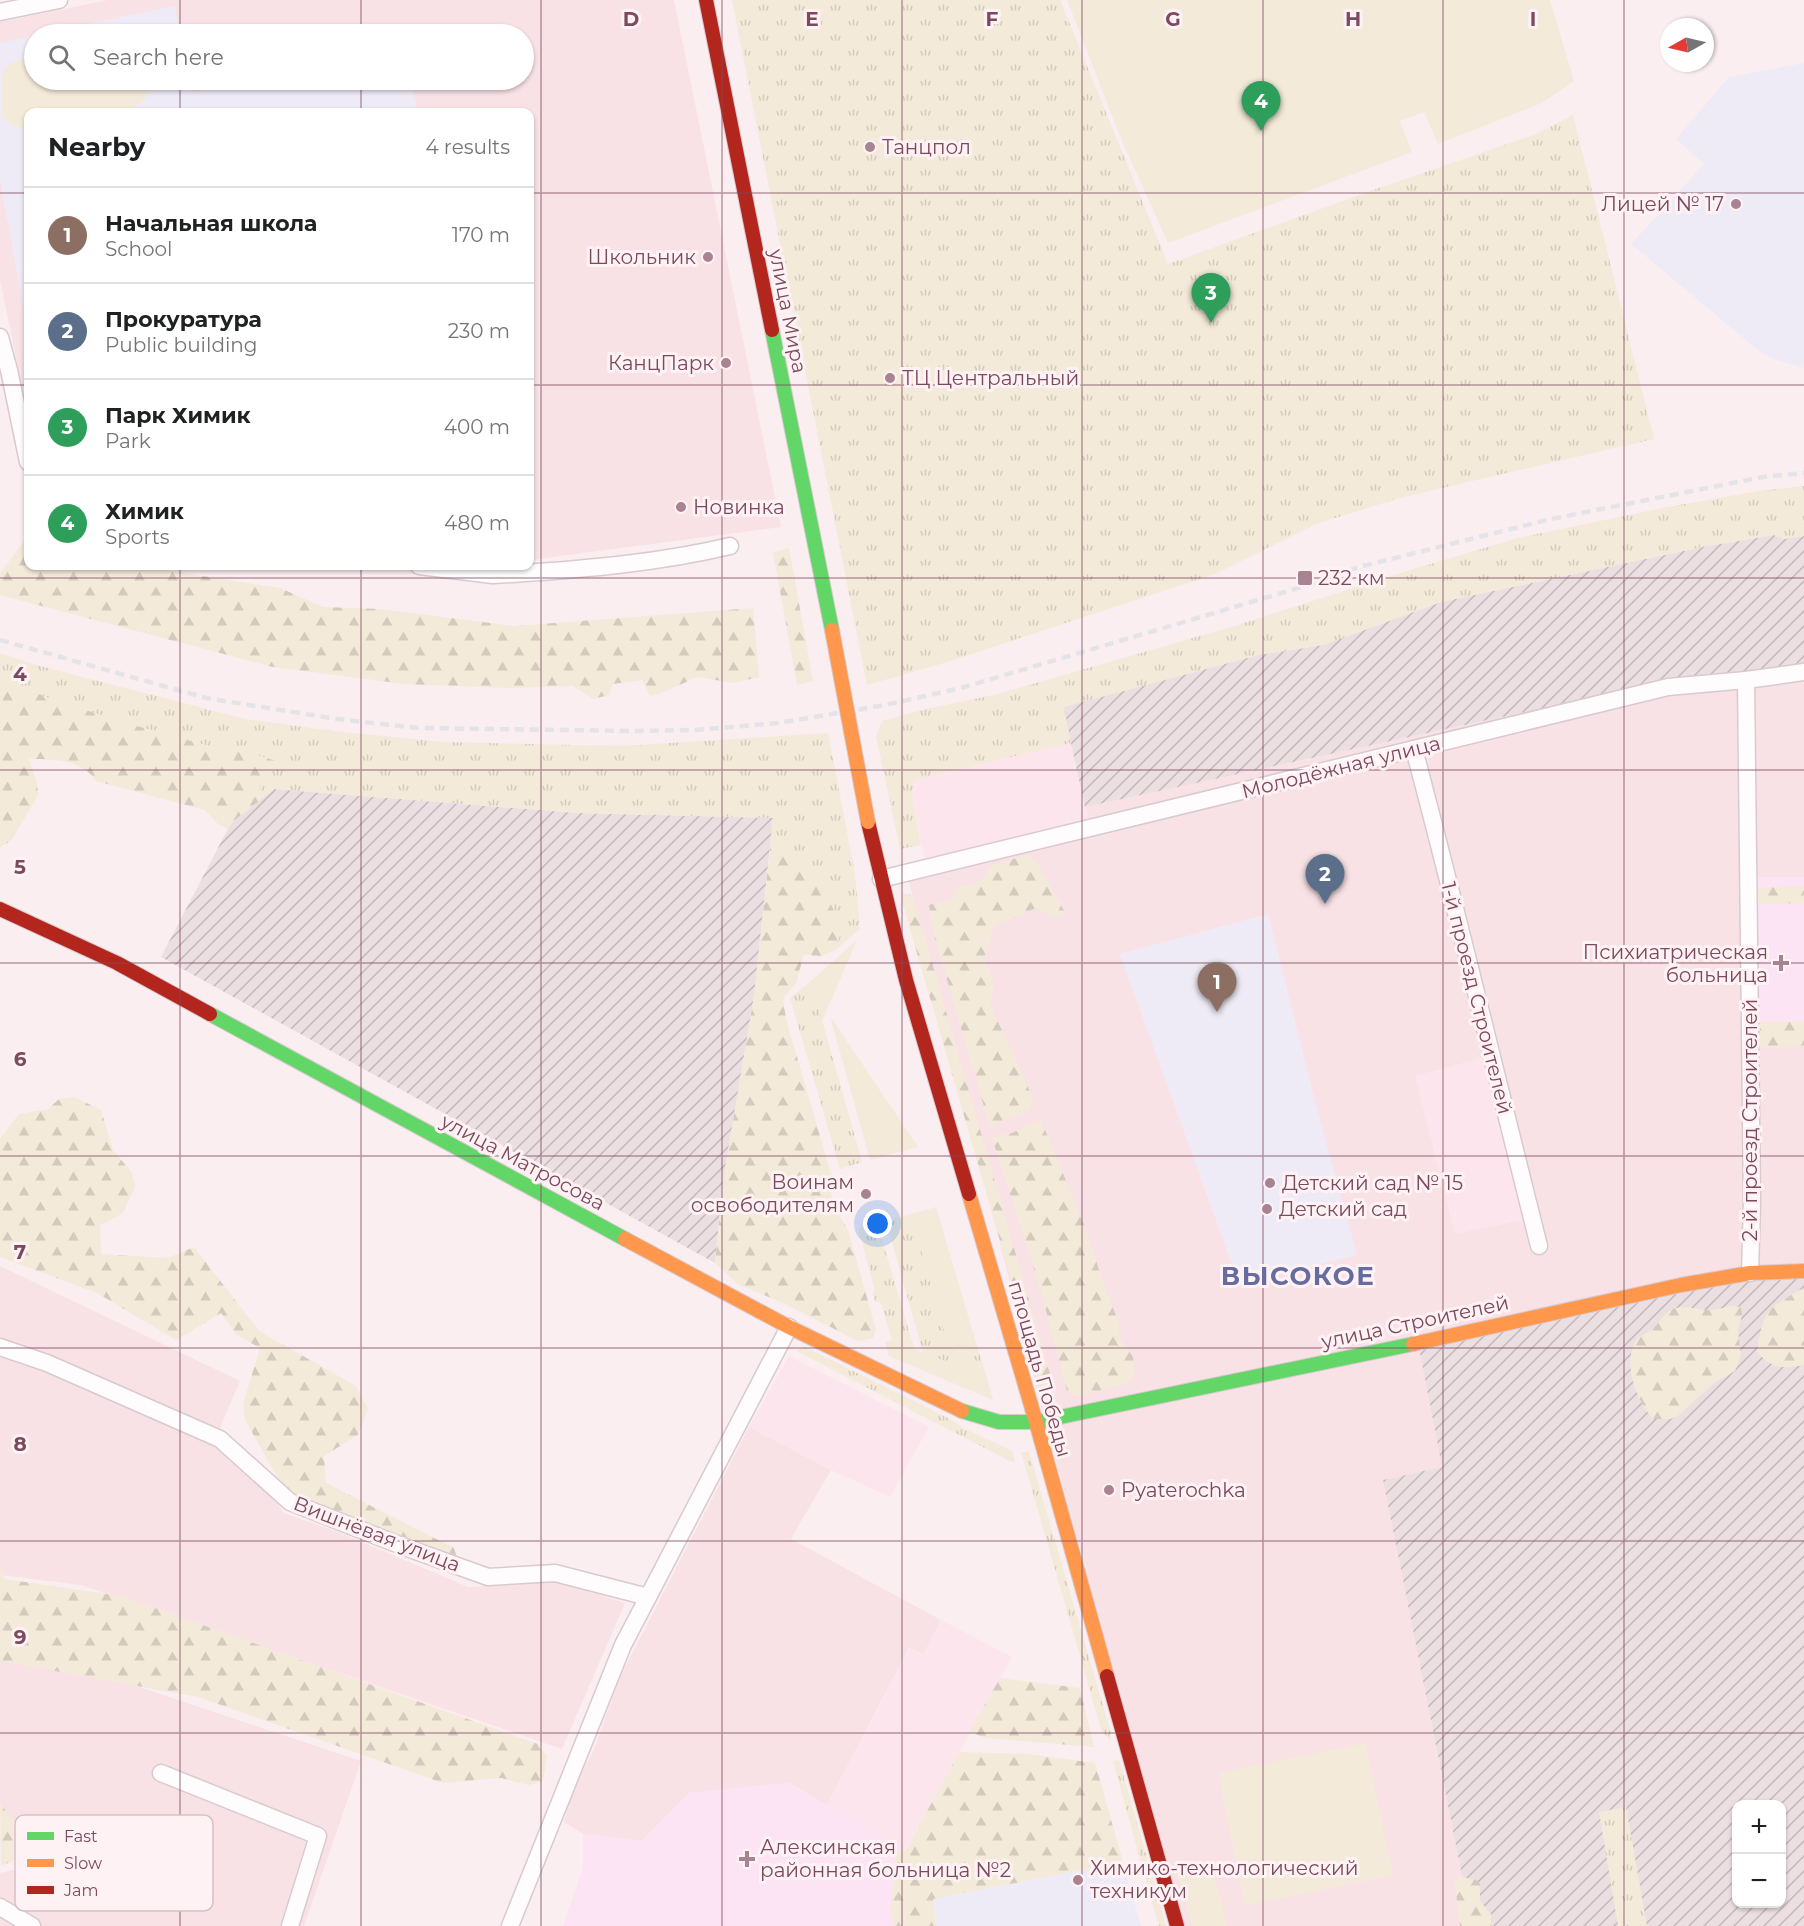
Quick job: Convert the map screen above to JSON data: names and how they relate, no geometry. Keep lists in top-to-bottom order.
{
  "streets": {
    "street": [
      "улица Мира",
      "Молодёжная улица",
      "1-й проезд Строителей",
      "2-й проезд Строителей",
      "улица Матросова",
      "улица Строителей",
      "площадь Победы",
      "Вишнёвая улица"
    ]
  },
  "crossings": [
    ["улица Мира", "площадь Победы"],
    ["Молодёжная улица", "1-й проезд Строителей"],
    ["Молодёжная улица", "2-й проезд Строителей"],
    ["Молодёжная улица", "площадь Победы"],
    ["2-й проезд Строителей", "улица Строителей"],
    ["улица Матросова", "улица Строителей"],
    ["улица Матросова", "площадь Победы"],
    ["улица Строителей", "площадь Победы"]
  ],
  "districts": ["ВЫСОКОЕ"],
  "places": {
    "other": [
      "Танцпол",
      "Лицей № 17",
      "Школьник",
      "КанцПарк",
      "ТЦ Центральный",
      "Новинка",
      "Детский сад № 15",
      "Воинам освободителям",
      "Детский сад",
      "Pyaterochka",
      "Химико-технологический техникум"
    ],
    "transit": ["232 км"],
    "health": ["Психиатрическая больница", "Алексинская районная больница №2"]
  },
  "legend": ["Fast", "Slow", "Jam"],
  "north": "left",
  "page": {
    "search": "Search here",
    "pins": [
      "4",
      "3",
      "2",
      "1"
    ],
    "heading": ["Nearby", "4 results"],
    "list": [
      {
        "mark": "1",
        "name": "Начальная школа",
        "note": "School",
        "value": "170 m"
      },
      {
        "mark": "2",
        "name": "Прокуратура",
        "note": "Public building",
        "value": "230 m"
      },
      {
        "mark": "3",
        "name": "Парк Химик",
        "note": "Park",
        "value": "400 m"
      },
      {
        "mark": "4",
        "name": "Химик",
        "note": "Sports",
        "value": "480 m"
      }
    ],
    "map_buttons": ["+", "−"]
  },
  "grid": {
    "columns": [
      "D",
      "E",
      "F",
      "G",
      "H",
      "I"
    ],
    "rows": [
      "4",
      "5",
      "6",
      "7",
      "8",
      "9"
    ]
  }
}
